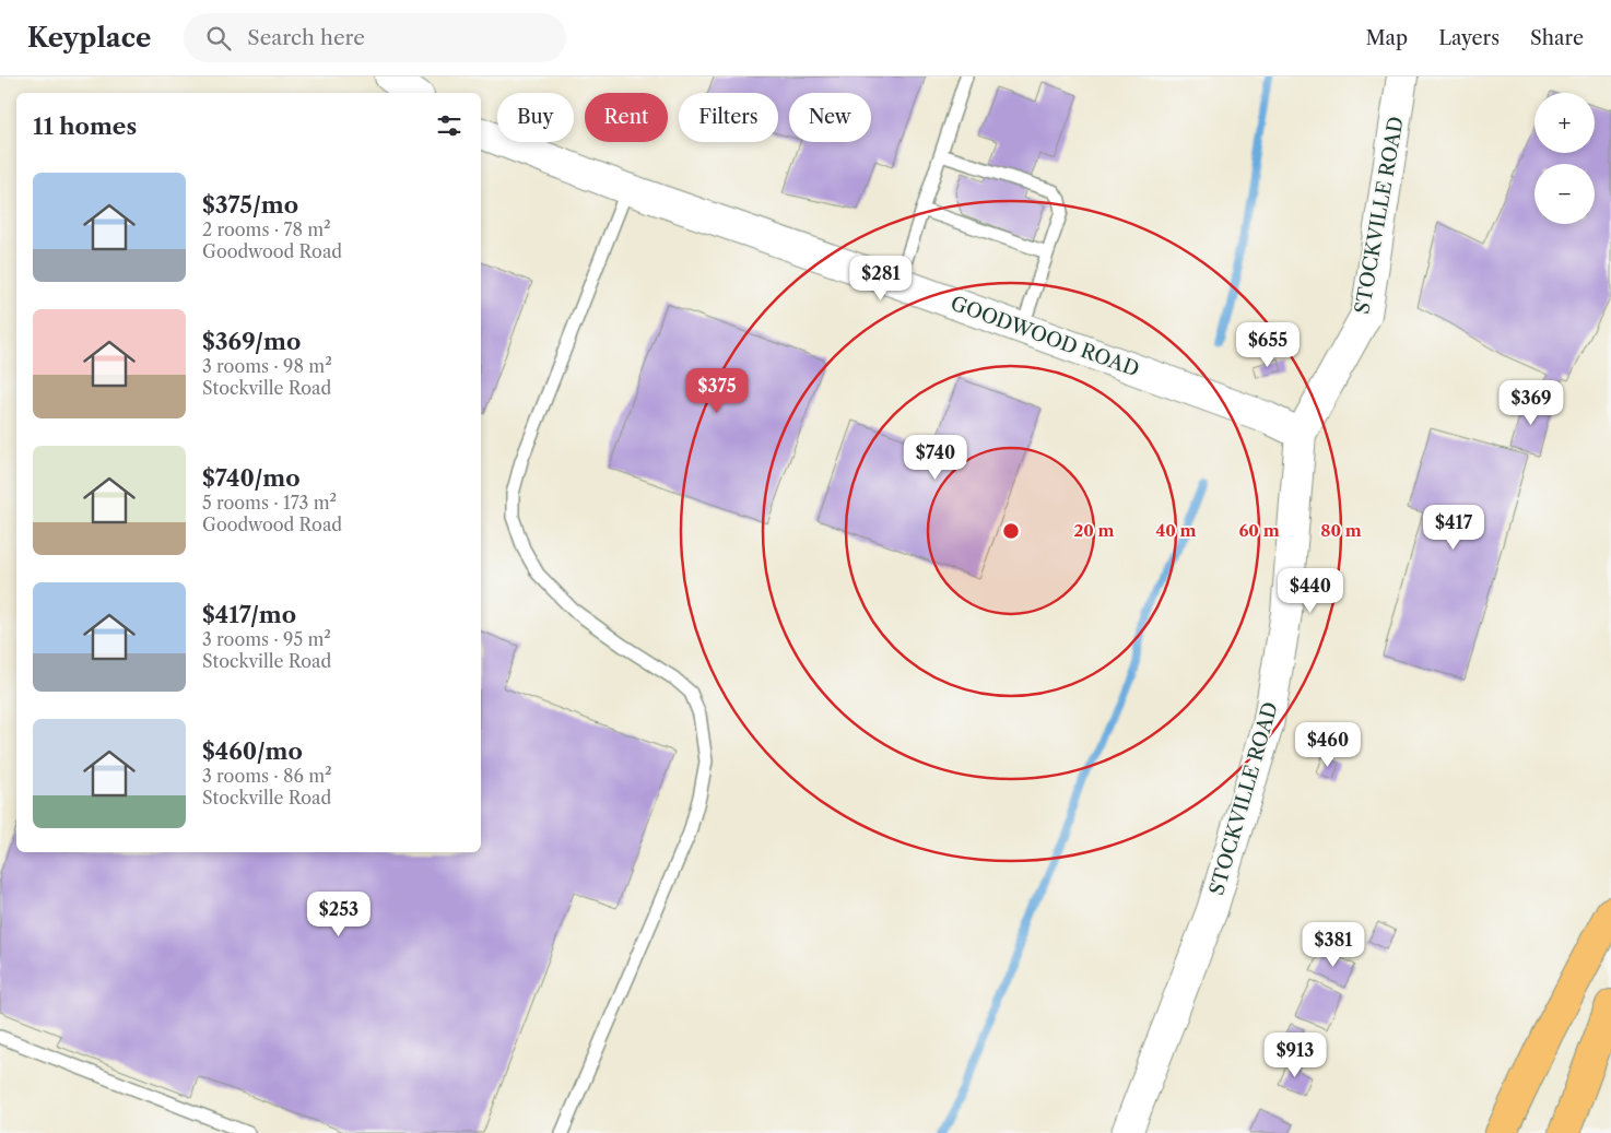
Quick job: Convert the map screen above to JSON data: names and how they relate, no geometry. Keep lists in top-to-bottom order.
{
  "streets": {
    "street": ["STOCKVILLE ROAD", "GOODWOOD ROAD"]
  },
  "crossings": [
    ["STOCKVILLE ROAD", "GOODWOOD ROAD"]
  ],
  "page": {
    "header": "Keyplace",
    "search": "Search here",
    "nav": ["Map", "Layers", "Share"],
    "map_buttons": ["+", "−"],
    "chip": [
      "Buy",
      "Rent",
      "Filters",
      "New"
    ],
    "heading": "11 homes",
    "list": [
      {
        "name": "$375/mo",
        "note": "2 rooms · 78 m² · Goodwood Road"
      },
      {
        "name": "$369/mo",
        "note": "3 rooms · 98 m² · Stockville Road"
      },
      {
        "name": "$740/mo",
        "note": "5 rooms · 173 m² · Goodwood Road"
      },
      {
        "name": "$417/mo",
        "note": "3 rooms · 95 m² · Stockville Road"
      },
      {
        "name": "$460/mo",
        "note": "3 rooms · 86 m² · Stockville Road"
      }
    ],
    "price": [
      "$281",
      "$655",
      "$375",
      "$369",
      "$740",
      "$417",
      "$440",
      "$460",
      "$253",
      "$381",
      "$913"
    ]
  },
  "rings": [
    "20 m",
    "40 m",
    "60 m",
    "80 m"
  ]
}
